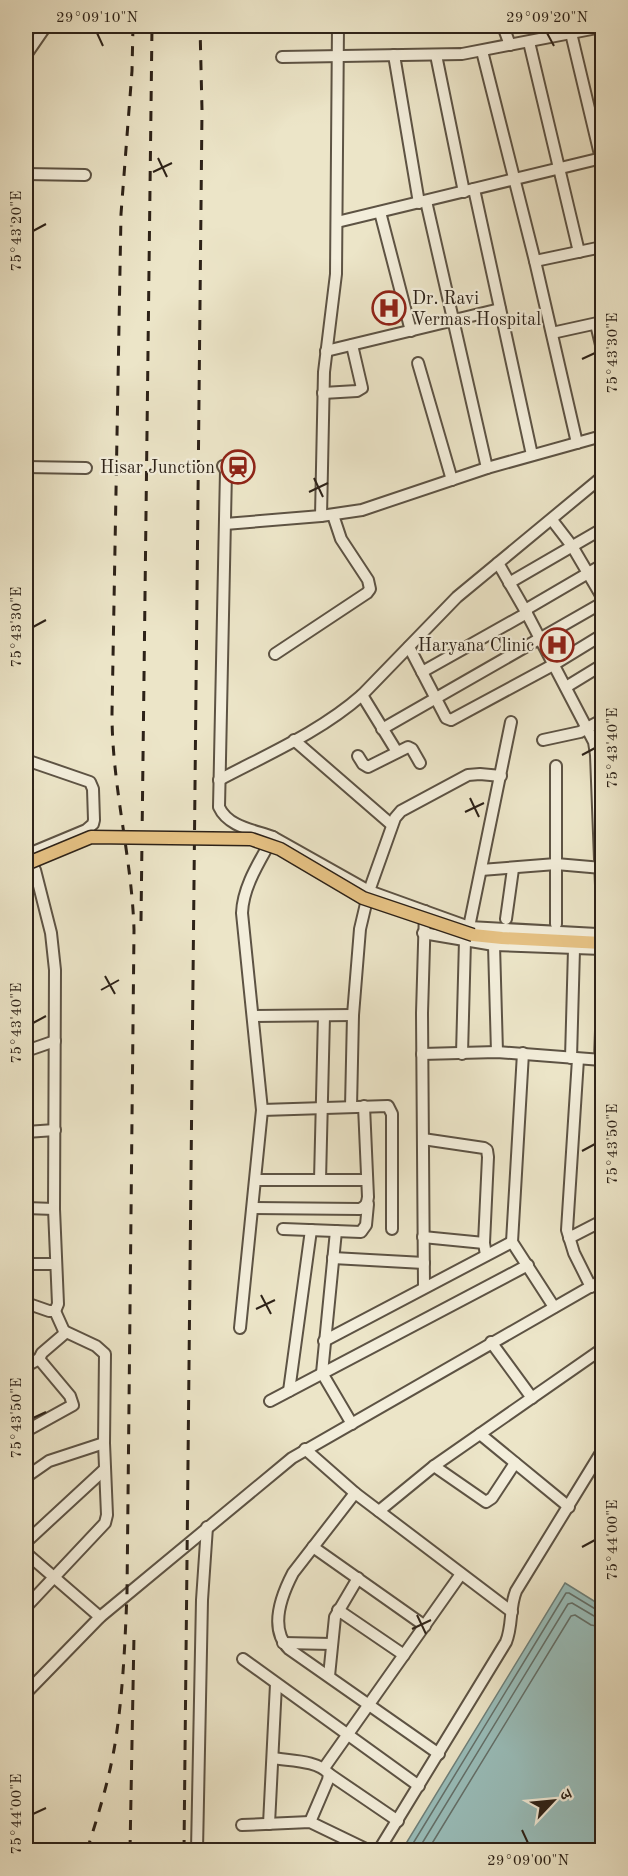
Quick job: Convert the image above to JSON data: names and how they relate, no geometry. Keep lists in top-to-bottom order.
{
  "places": {
    "hospital": ["Dr. Ravi Vermas Hospital", "Haryana Clinic"],
    "station": ["Hisar Junction"]
  },
  "north": "top right",
  "coordinates": [
    "29°09'10\"N",
    "29°09'20\"N",
    "75°43'20\"E",
    "75°43'30\"E",
    "75°43'40\"E",
    "75°43'50\"E",
    "75°44'00\"E",
    "29°09'00\"N"
  ]
}
